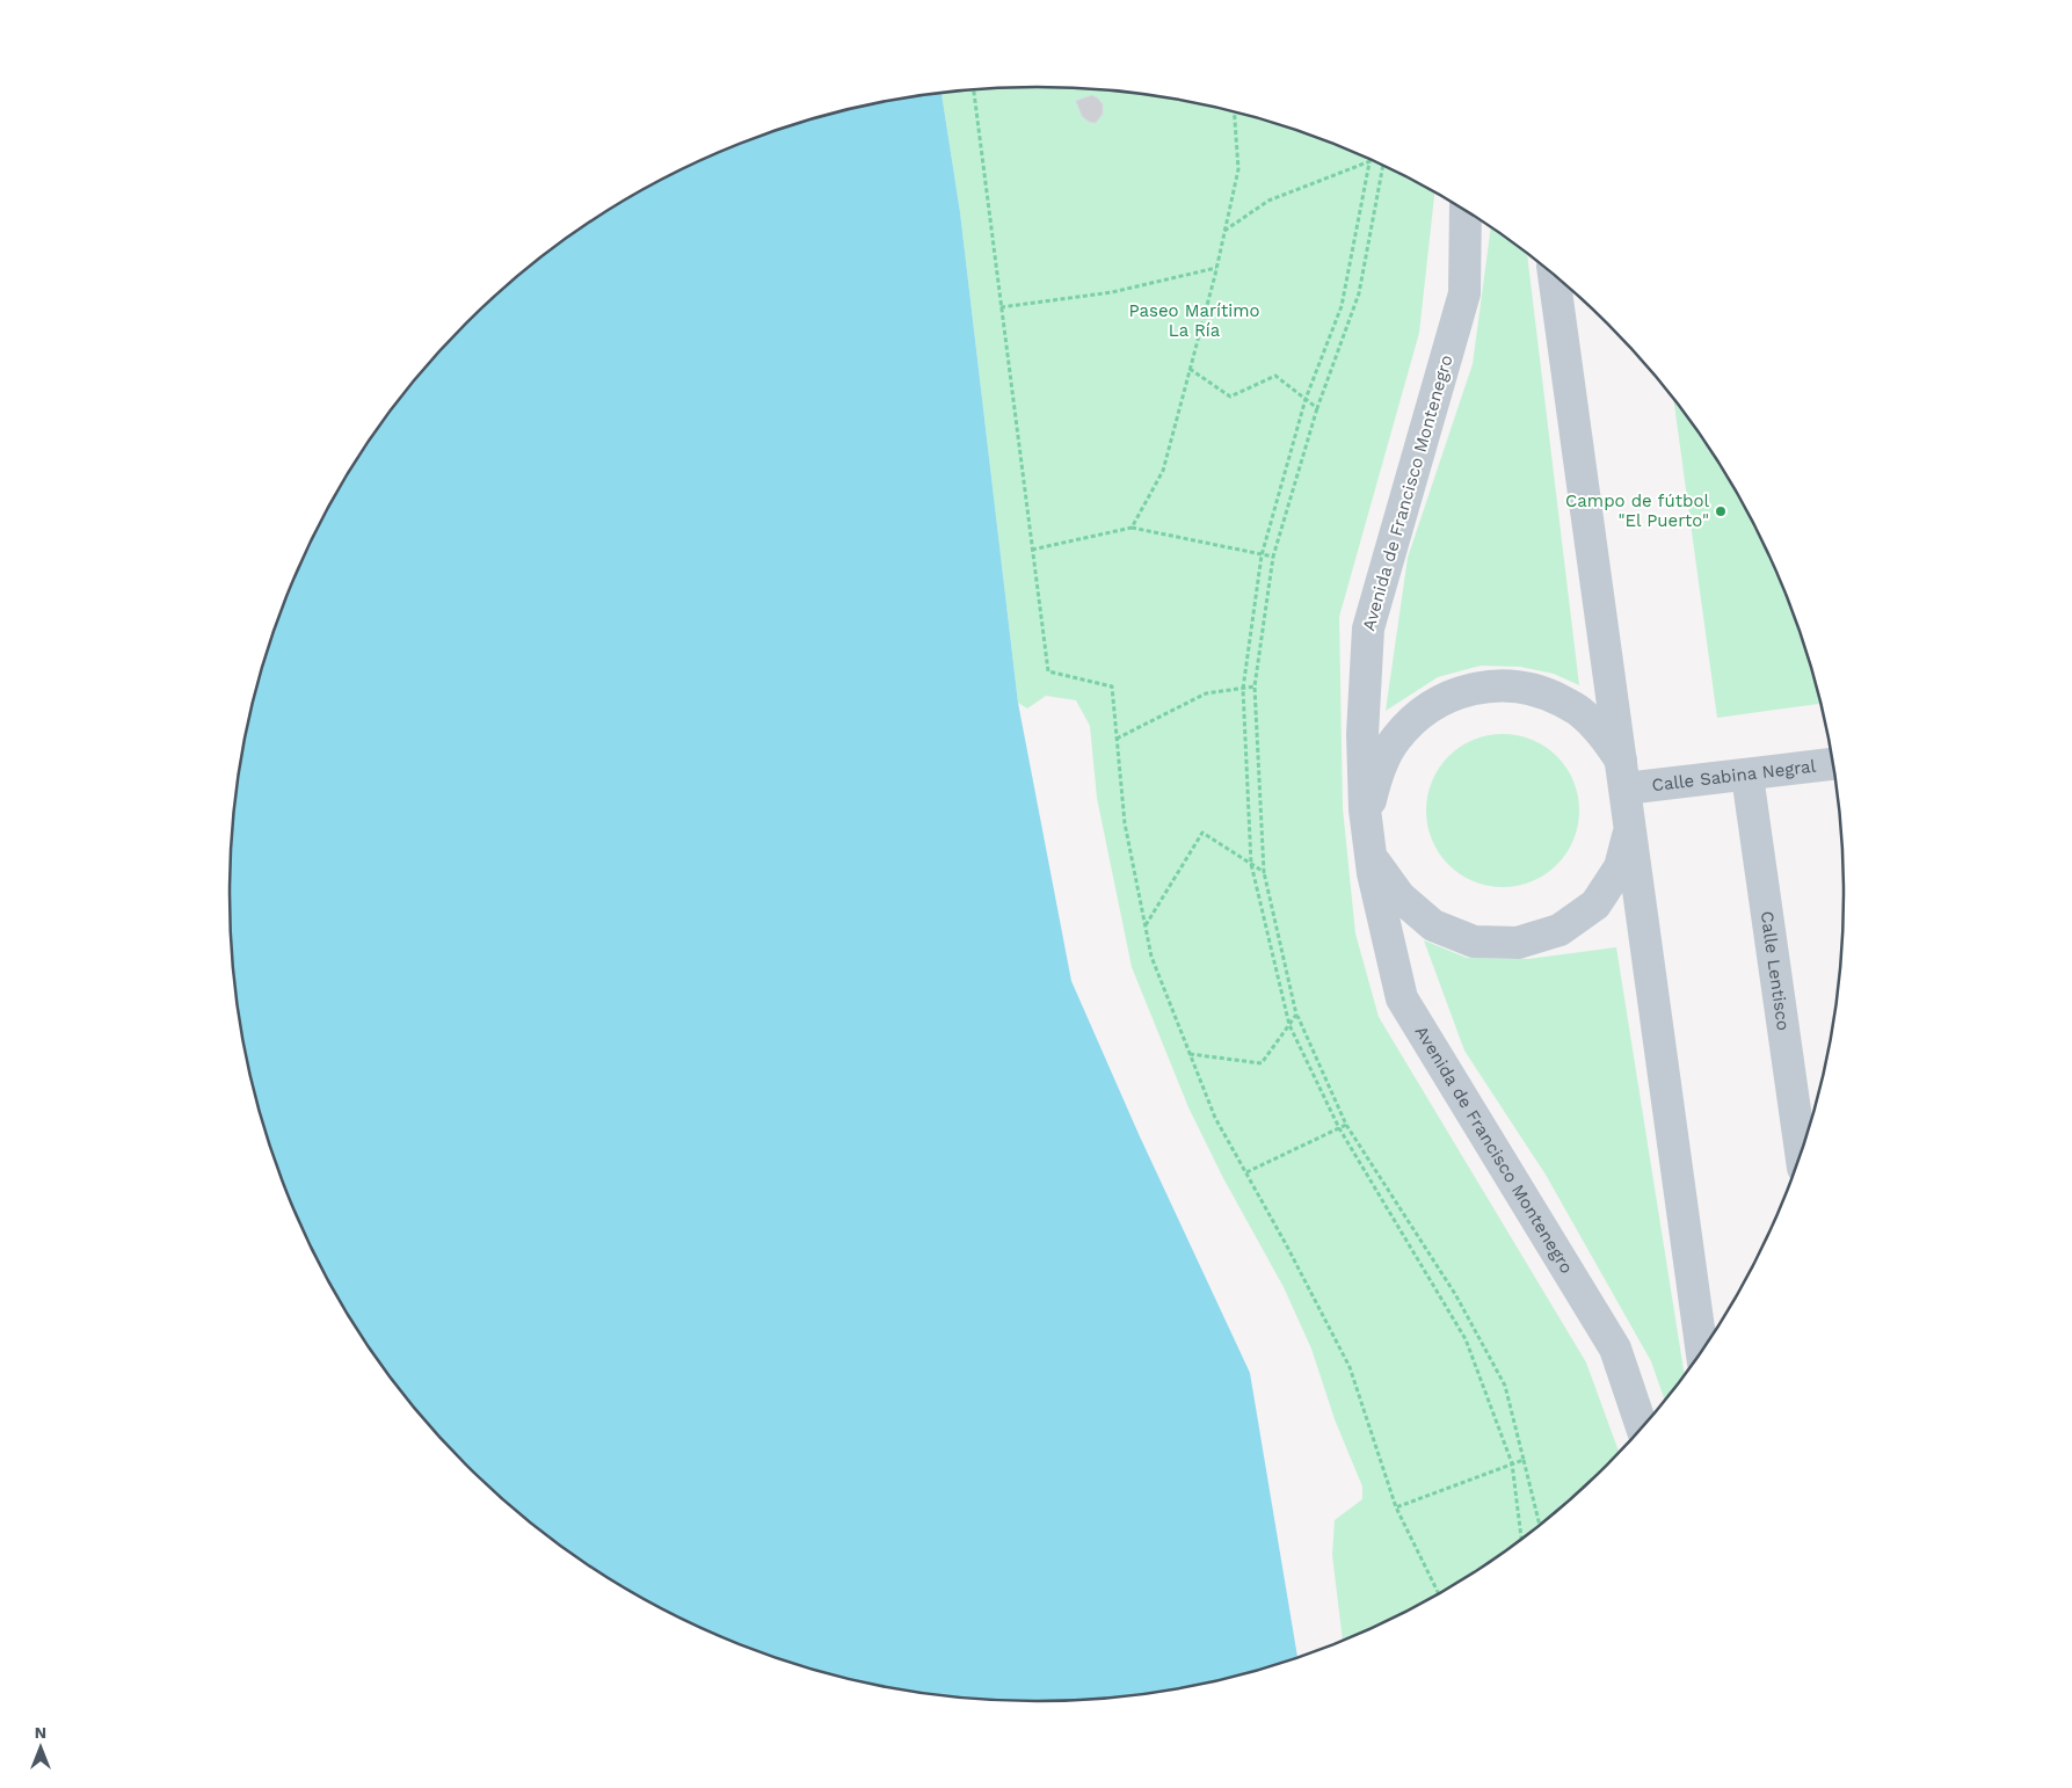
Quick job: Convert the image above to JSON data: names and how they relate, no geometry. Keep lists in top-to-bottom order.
{
  "streets": {
    "street": ["Avenida de Francisco Montenegro", "Calle Sabina Negral", "Calle Lentisco"]
  },
  "crossings": [
    ["Avenida de Francisco Montenegro", "Calle Sabina Negral"],
    ["Calle Sabina Negral", "Calle Lentisco"]
  ],
  "parks": ["Paseo Marítimo La Ría"],
  "places": ["Campo de fútbol \"El Puerto\""],
  "north": "top"
}
